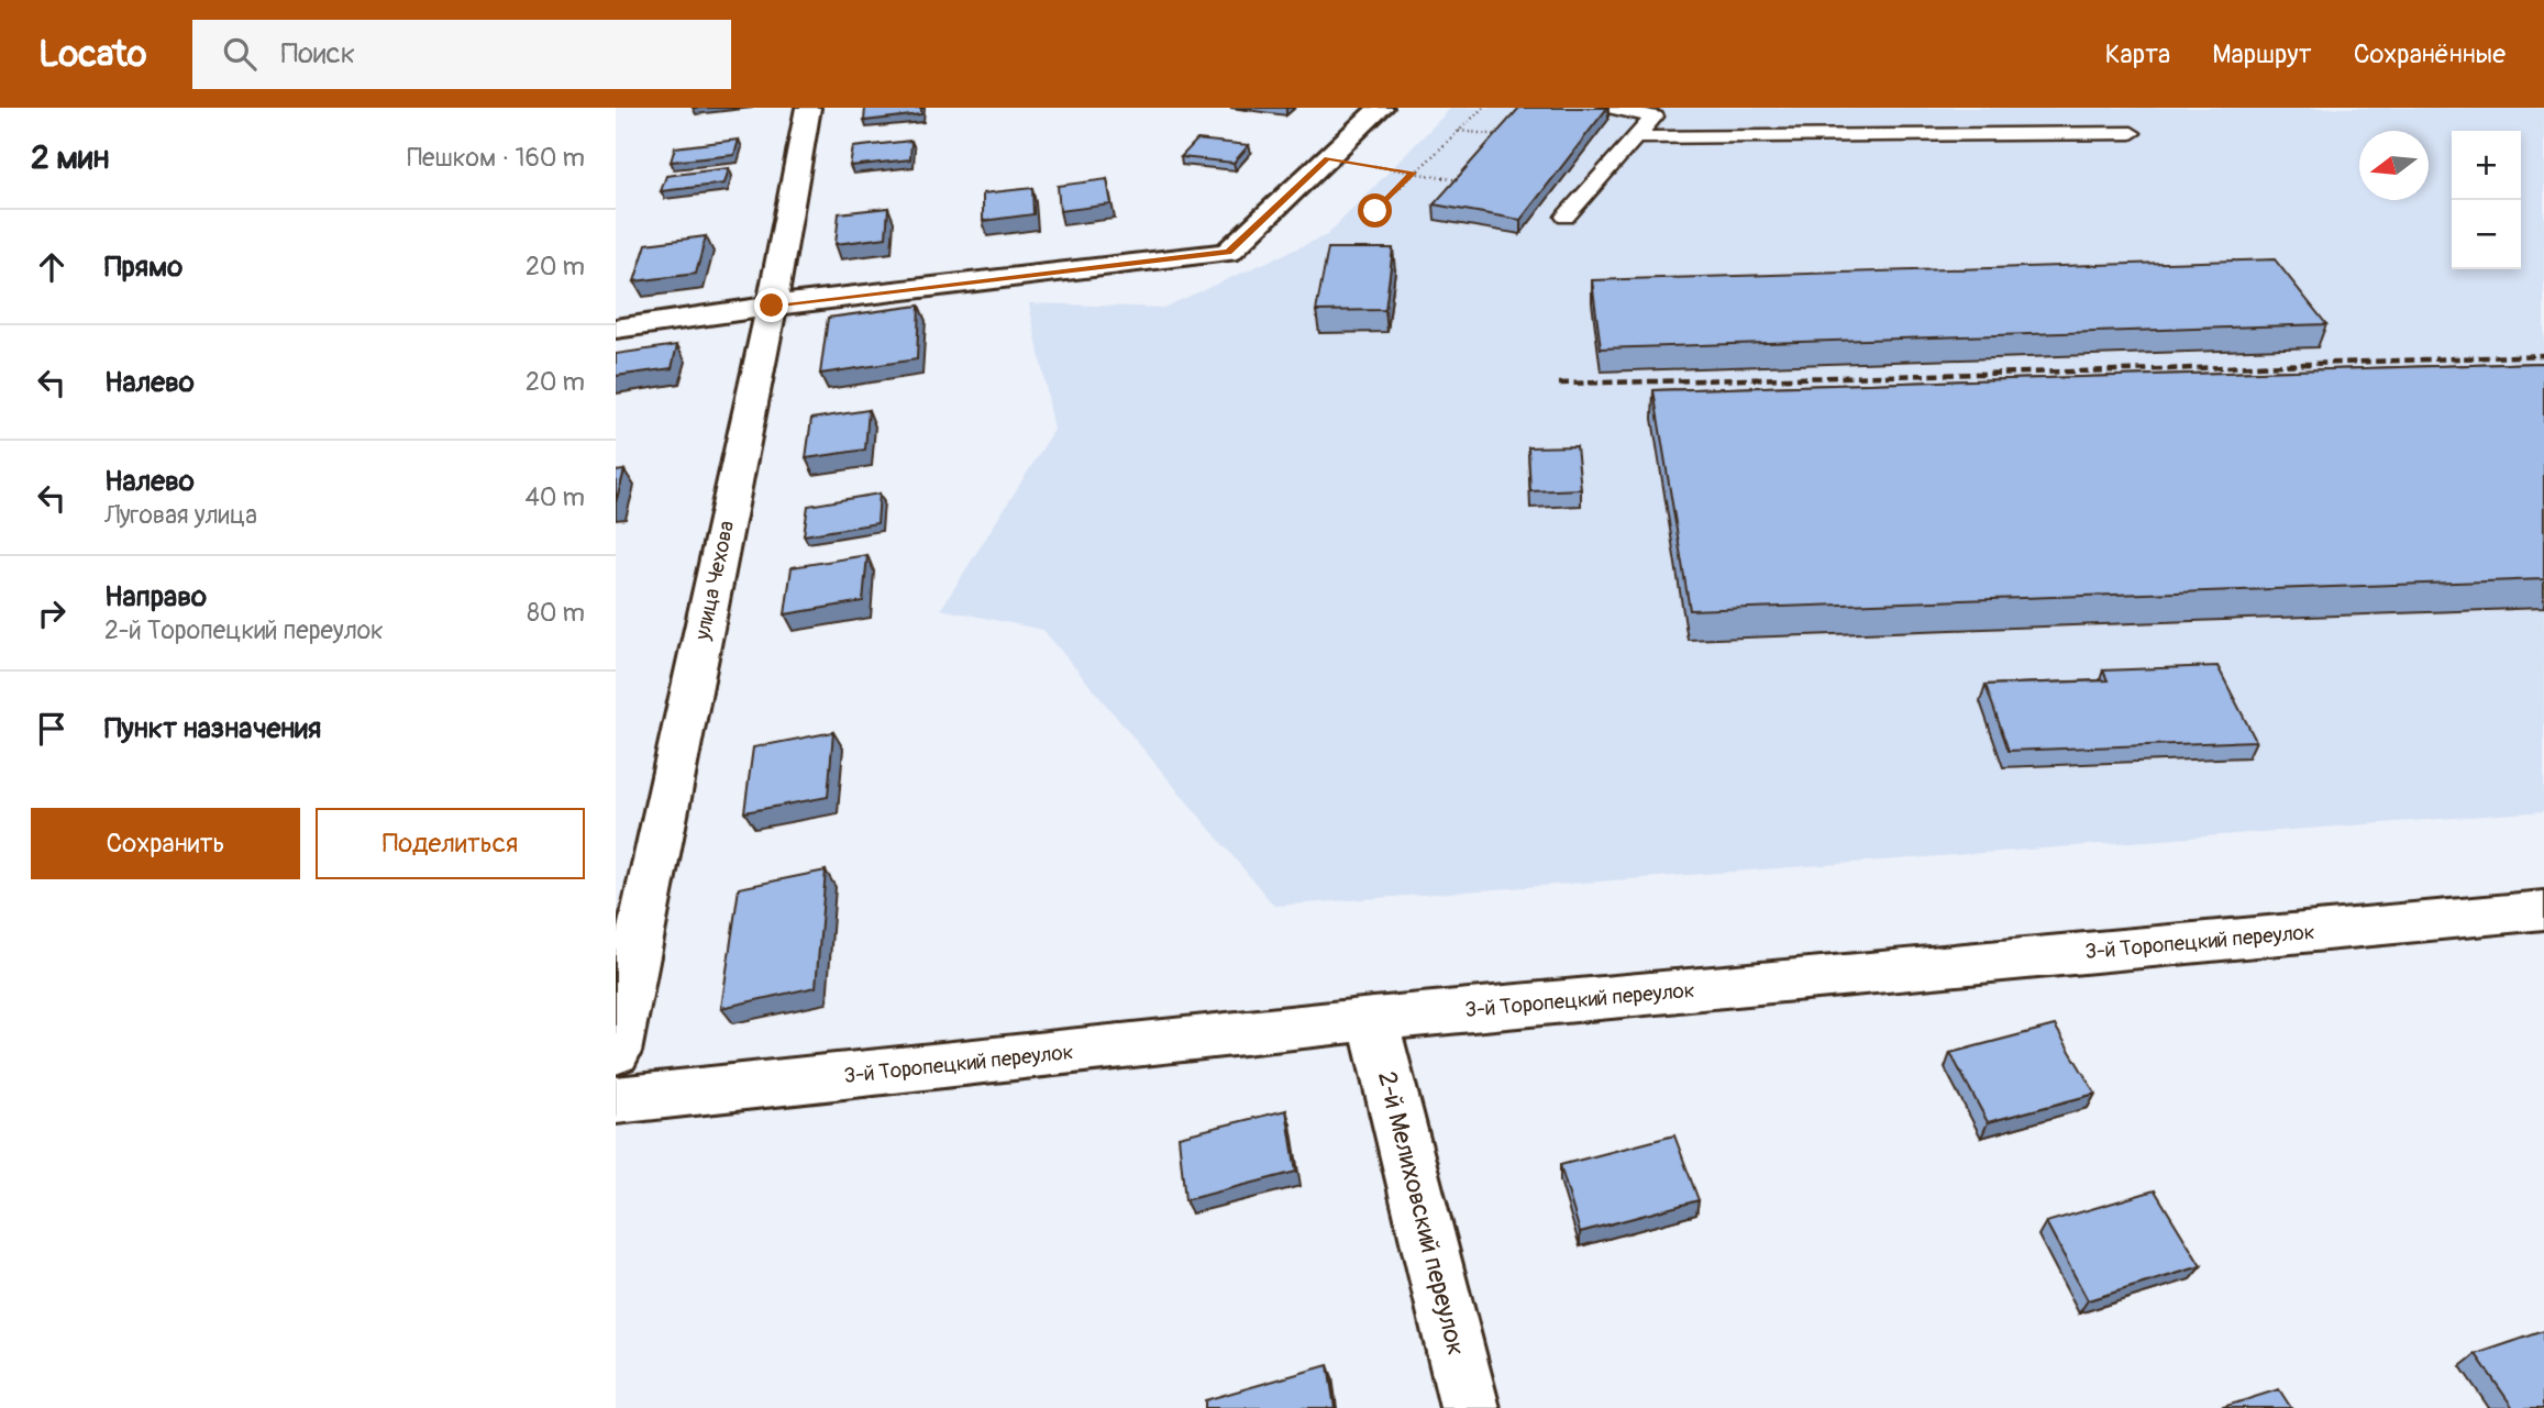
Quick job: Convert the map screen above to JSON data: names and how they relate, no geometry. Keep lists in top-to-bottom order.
{
  "streets": {
    "street": ["улица Чехова", "3-й Торопецкий переулок", "2-й Мелиховский переулок"]
  },
  "crossings": [
    ["3-й Торопецкий переулок", "2-й Мелиховский переулок"]
  ],
  "north": "left",
  "page": {
    "header": "Locato",
    "search": "Поиск",
    "nav": ["Карта", "Маршрут", "Сохранённые"],
    "heading": ["2 мин", "Пешком · 160 m"],
    "map_buttons": ["+", "−"],
    "list": [
      ["Прямо", "20 m"],
      ["Налево", "20 m"],
      ["Налево", "Луговая улица", "40 m"],
      ["Направо", "2-й Торопецкий переулок", "80 m"],
      "Пункт назначения"
    ],
    "buttons": ["Сохранить", "Поделиться"]
  }
}
